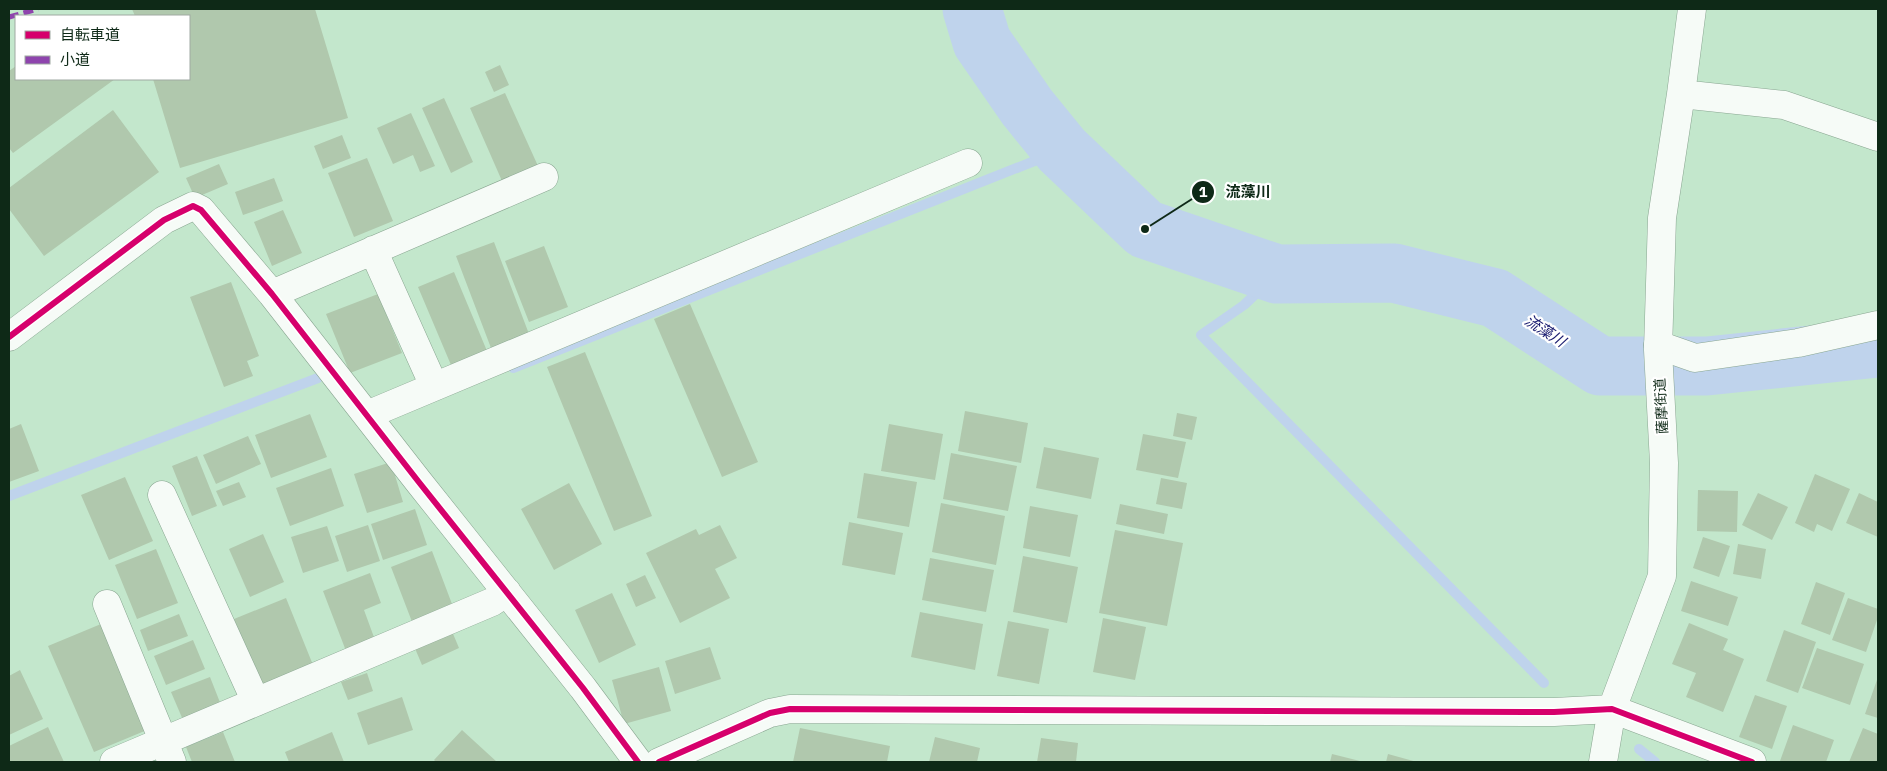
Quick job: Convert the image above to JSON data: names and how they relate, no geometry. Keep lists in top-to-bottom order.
{
  "streets": {
    "street": ["薩摩街道"]
  },
  "water": ["流藻川"],
  "places": ["流藻川"],
  "legend": ["自転車道", "小道"]
}
